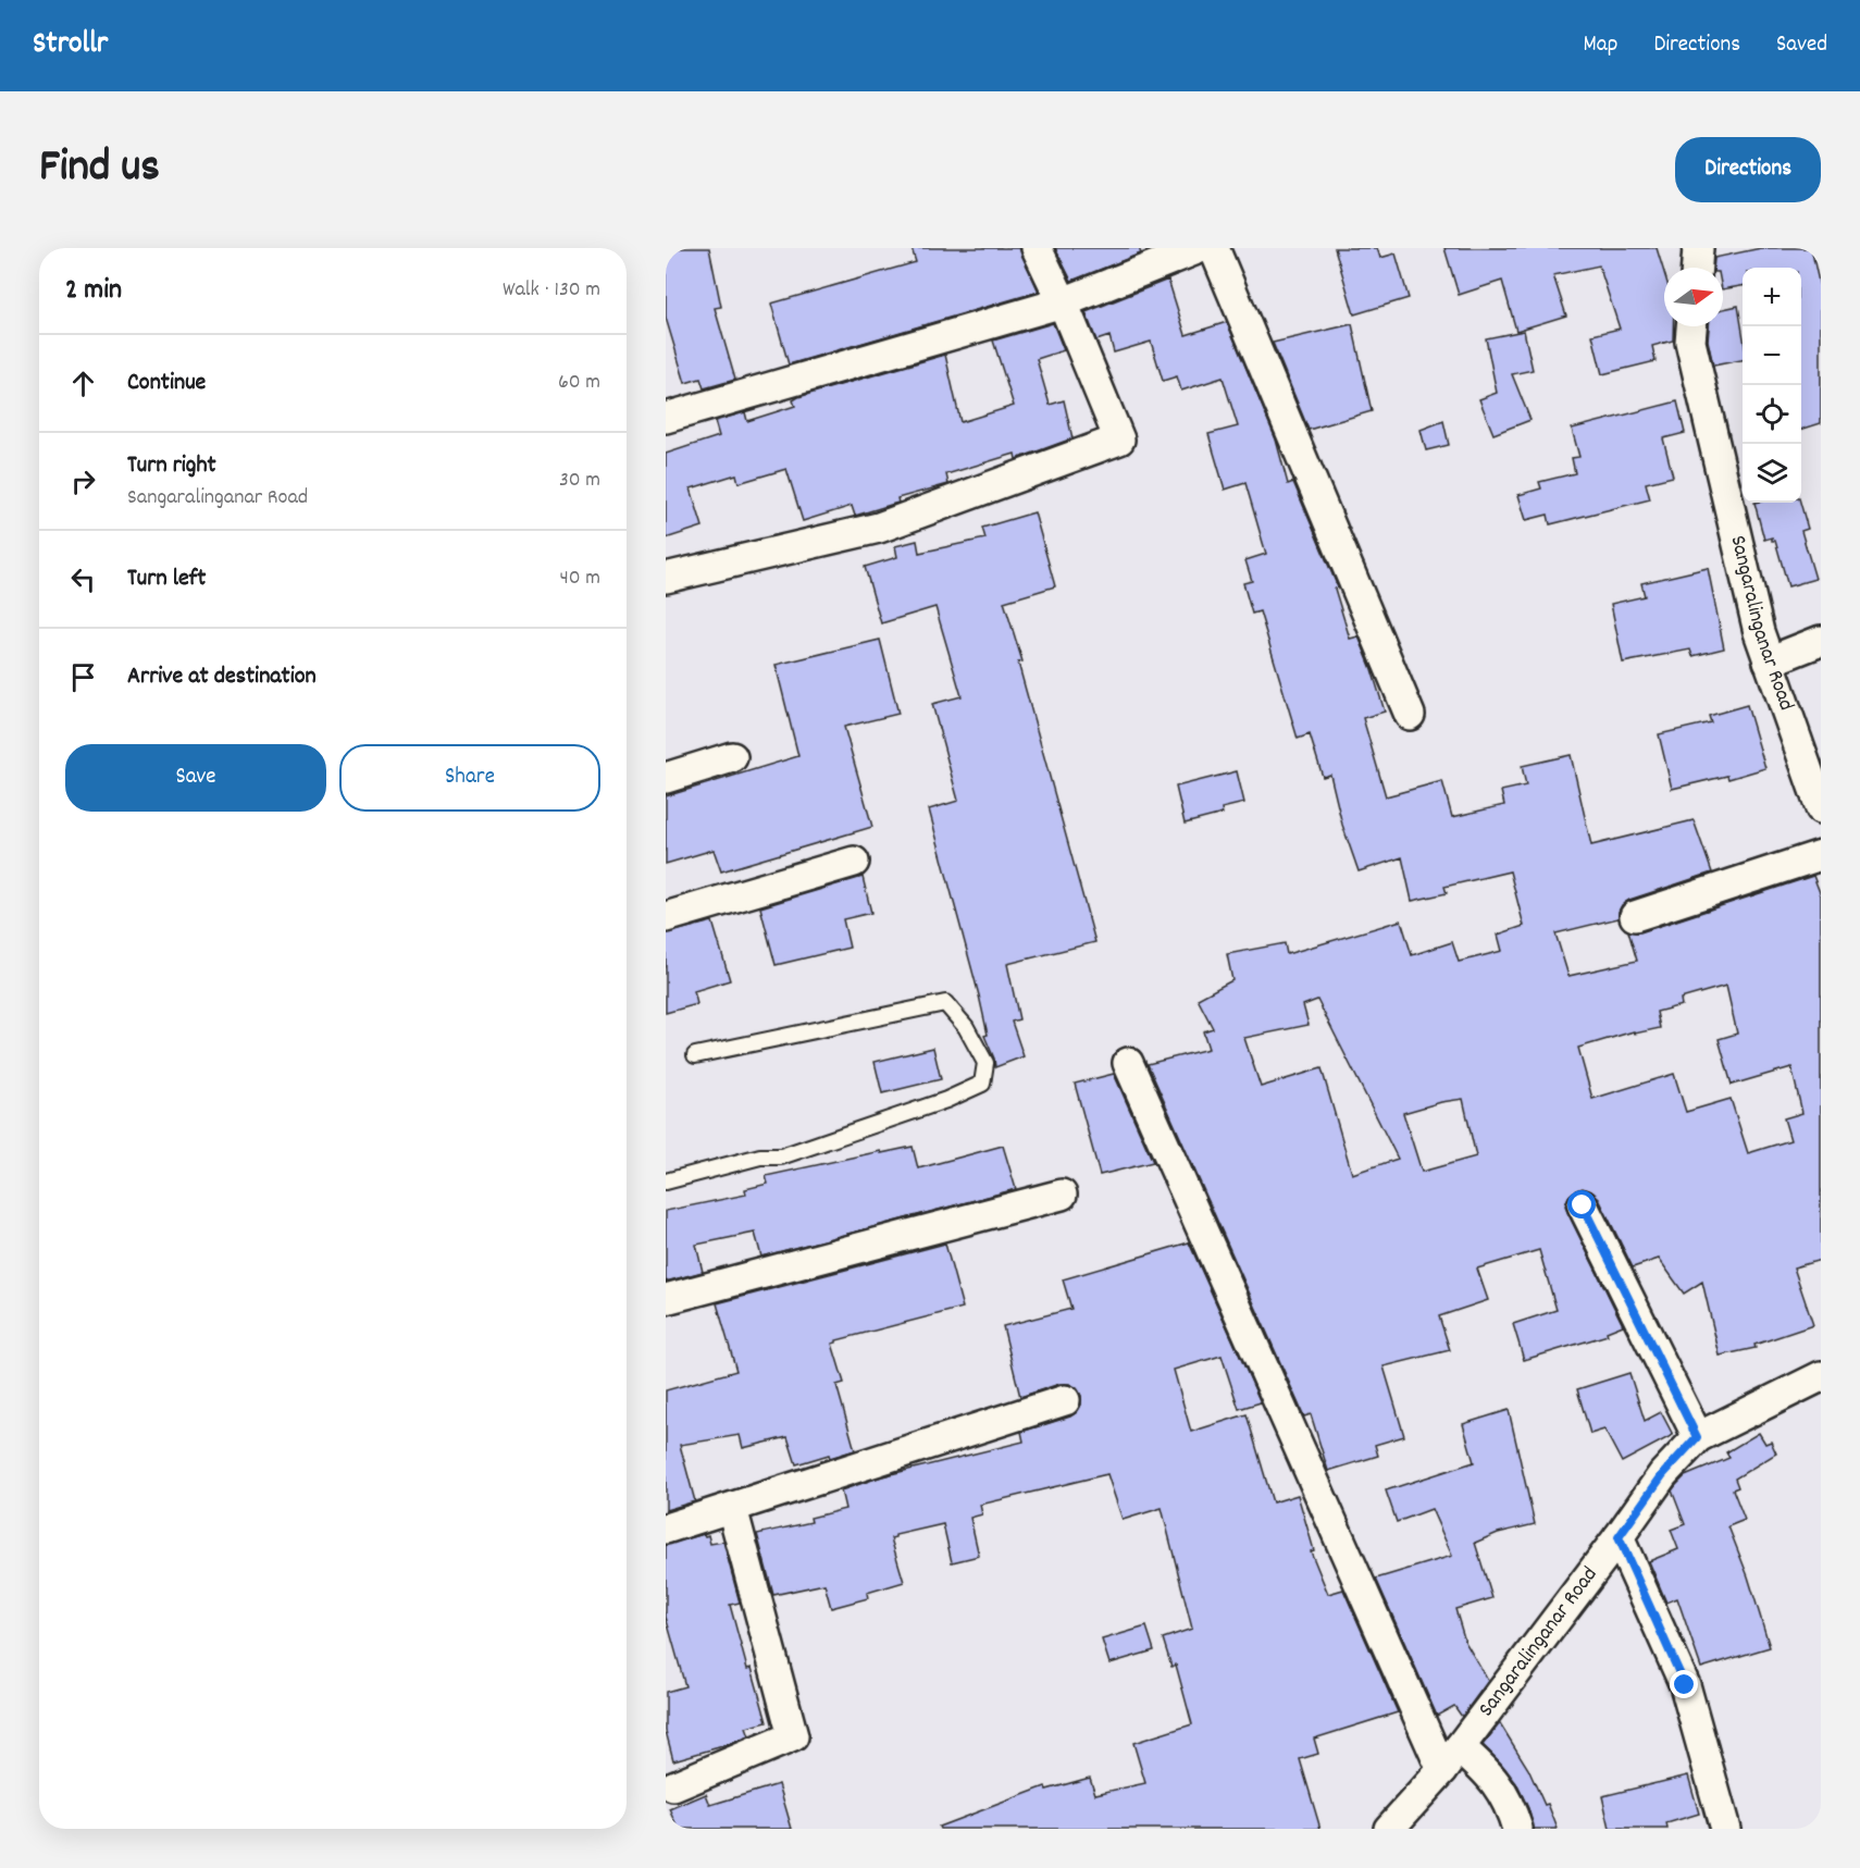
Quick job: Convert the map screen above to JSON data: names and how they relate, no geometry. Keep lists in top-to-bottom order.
{
  "streets": {
    "street": ["Sangaralinganar Road"]
  },
  "north": "right",
  "page": {
    "header": "Strollr",
    "nav": ["Map", "Directions", "Saved"],
    "title": "Find us",
    "buttons": [
      "Directions",
      ["Save", "Share"]
    ],
    "heading": ["2 min", "Walk · 130 m"],
    "map_buttons": ["+", "−"],
    "list": [
      ["Continue", "60 m"],
      ["Turn right", "Sangaralinganar Road", "30 m"],
      ["Turn left", "40 m"],
      "Arrive at destination"
    ]
  }
}
